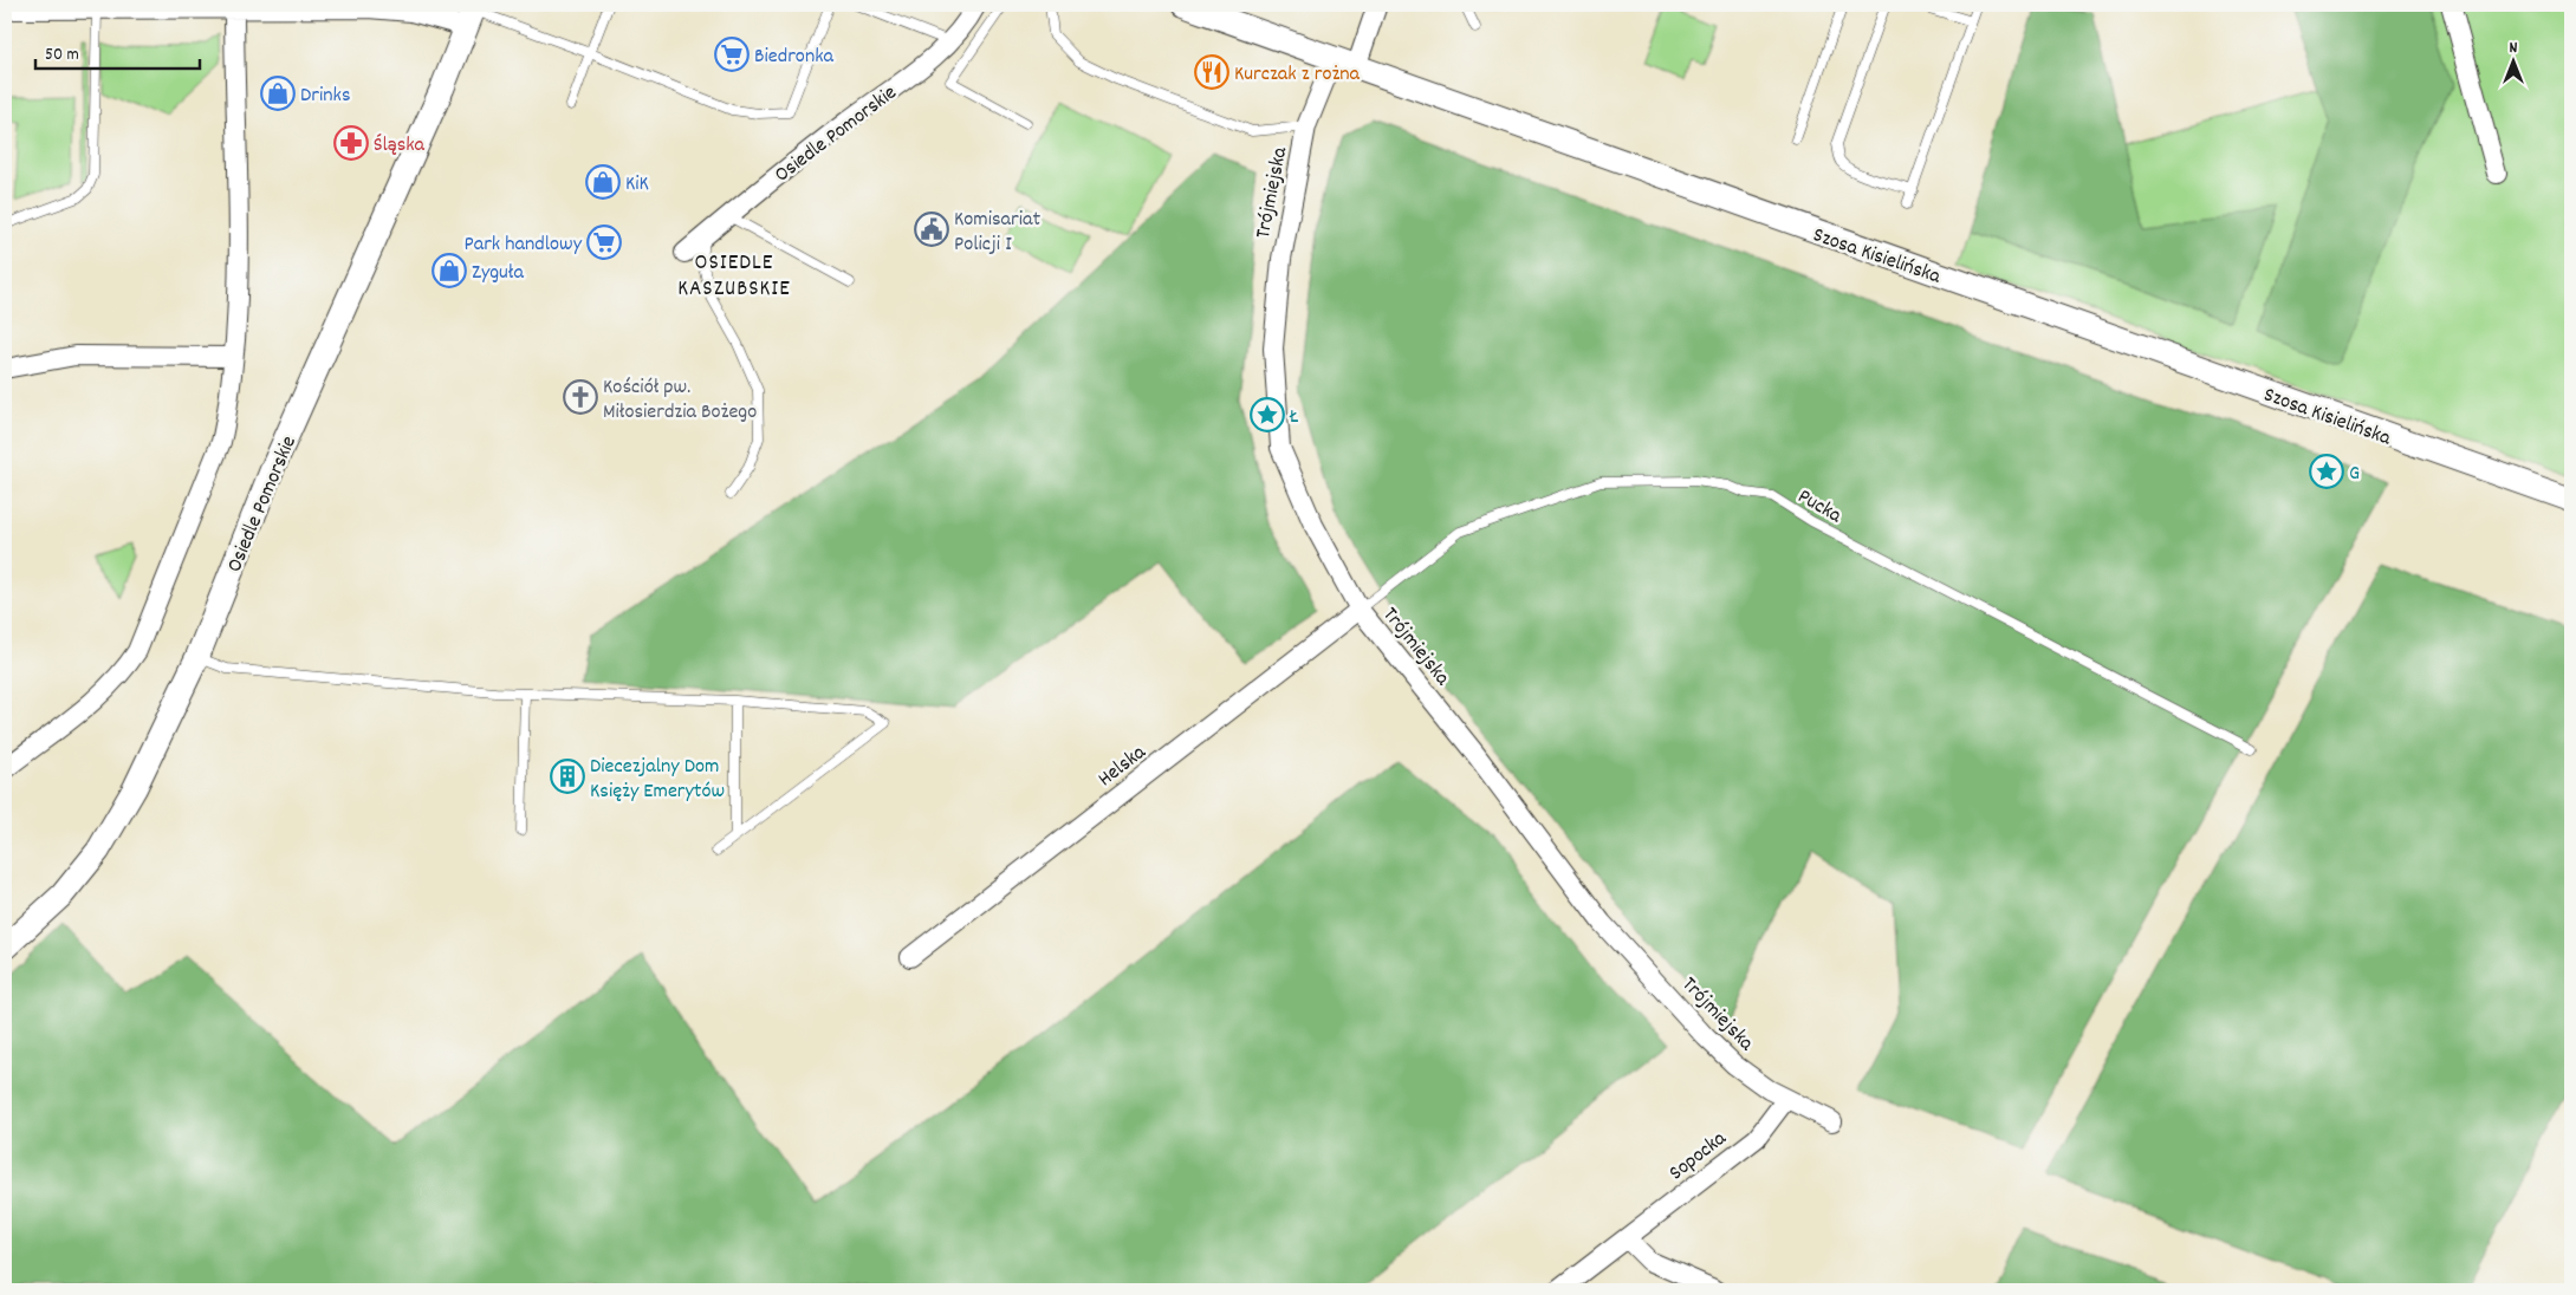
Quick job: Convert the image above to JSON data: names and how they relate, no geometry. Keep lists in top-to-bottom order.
{
  "streets": {
    "street": [
      "Osiedle Pomorskie",
      "Trójmiejska",
      "Szosa Kisielińska",
      "Helska",
      "Sopocka"
    ],
    "lane": ["Pucka"]
  },
  "crossings": [
    ["Trójmiejska", "Szosa Kisielińska"],
    ["Trójmiejska", "Pucka"],
    ["Trójmiejska", "Helska"],
    ["Trójmiejska", "Sopocka"],
    ["Pucka", "Helska"]
  ],
  "districts": ["OSIEDLE KASZUBSKIE"],
  "places": {
    "supermarket": ["Biedronka", "Park handlowy"],
    "restaurant": ["Kurczak z rożna"],
    "shop": ["Drinks", "KiK", "Zyguła"],
    "pharmacy": ["Śląska"],
    "public building": ["Komisariat Policji I"],
    "church": ["Kościół pw. Miłosierdzia Bożego"],
    "place": ["Ł", "G"],
    "building": ["Diecezjalny Dom Księży Emerytów"]
  },
  "scale_bar": "50 m",
  "north": "top"
}
